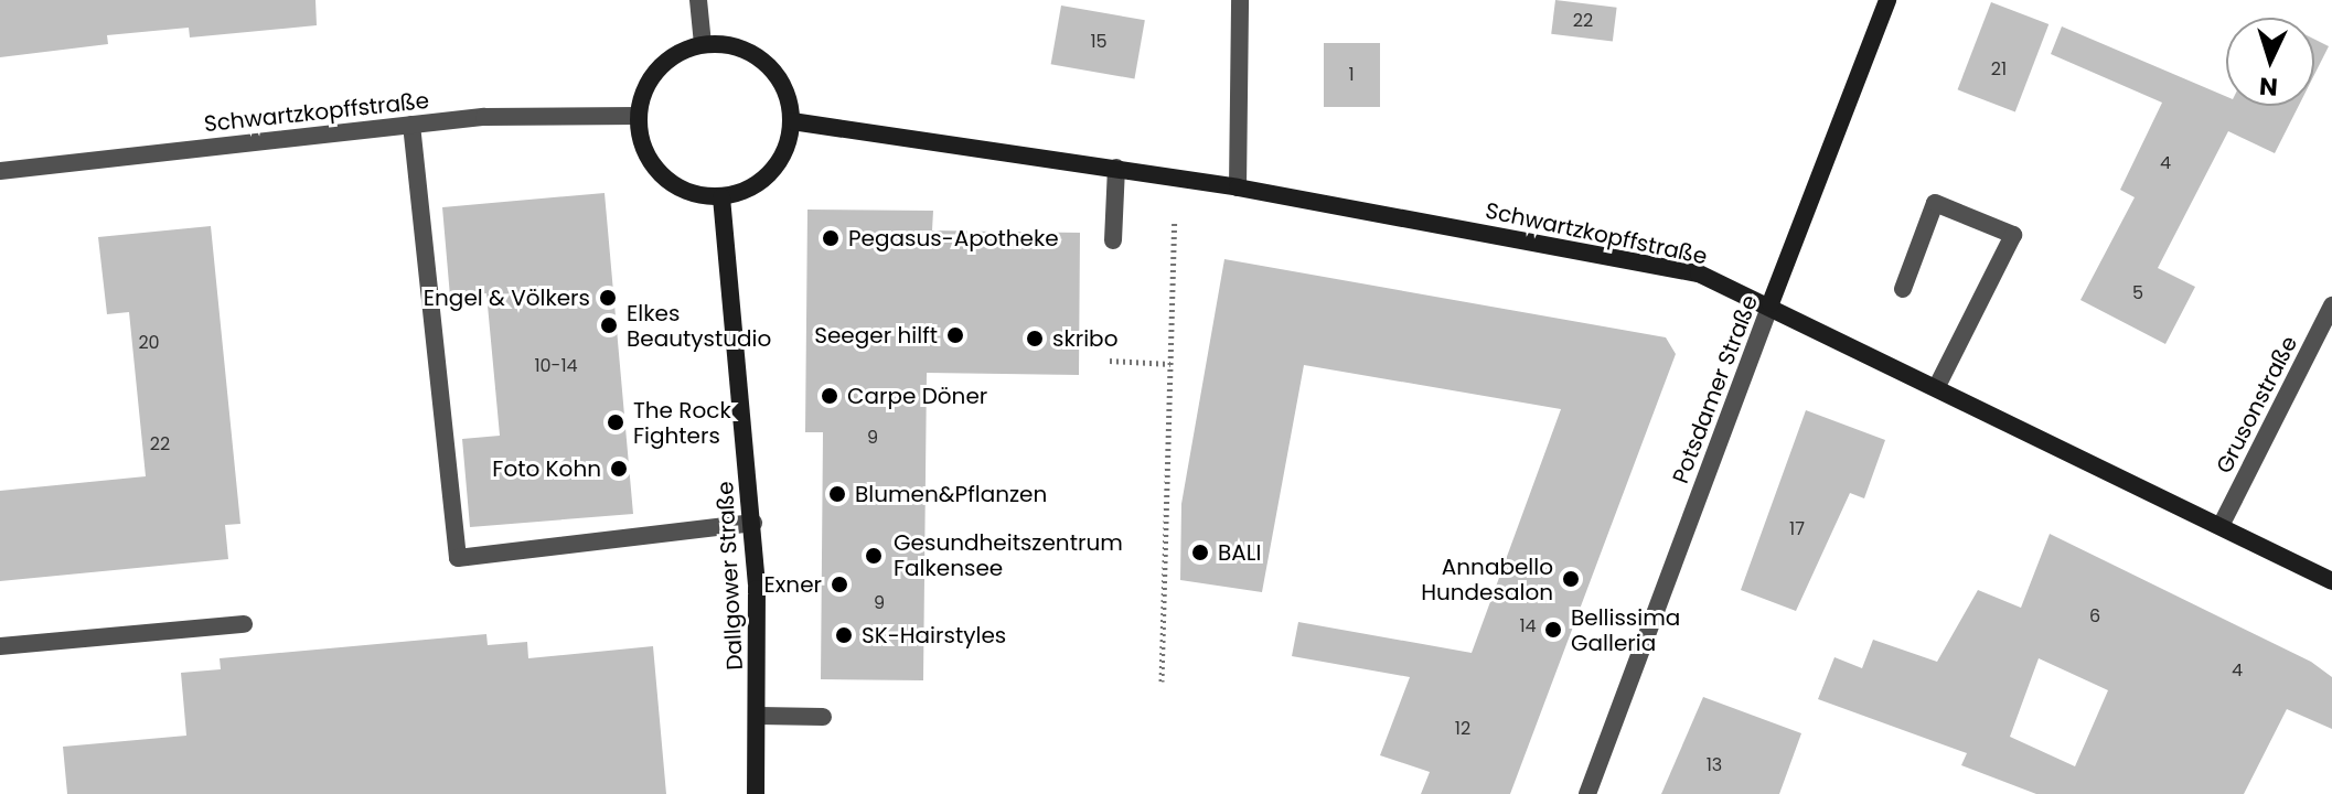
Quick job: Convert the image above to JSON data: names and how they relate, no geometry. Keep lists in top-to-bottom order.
{
  "streets": {
    "street": [
      "Schwartzkopffstraße",
      "Potsdamer Straße",
      "Grusonstraße",
      "Dallgower Straße"
    ]
  },
  "crossings": [
    ["Schwartzkopffstraße", "Potsdamer Straße"],
    ["Schwartzkopffstraße", "Grusonstraße"],
    ["Schwartzkopffstraße", "Dallgower Straße"]
  ],
  "places": [
    "Pegasus-Apotheke",
    "Engel & Völkers",
    "Elkes Beautystudio",
    "Seeger hilft",
    "skribo",
    "Carpe Döner",
    "The Rock Fighters",
    "Foto Kohn",
    "Blumen&Pflanzen",
    "BALI",
    "Gesundheitszentrum Falkensee",
    "Annabello Hundesalon",
    "Exner",
    "Bellissima Galleria",
    "SK-Hairstyles"
  ],
  "house_numbers": [
    "22",
    "15",
    "21",
    "1",
    "4",
    "5",
    "20",
    "10-14",
    "9",
    "22",
    "17",
    "9",
    "6",
    "14",
    "4",
    "12",
    "13"
  ],
  "north": "bottom"
}
